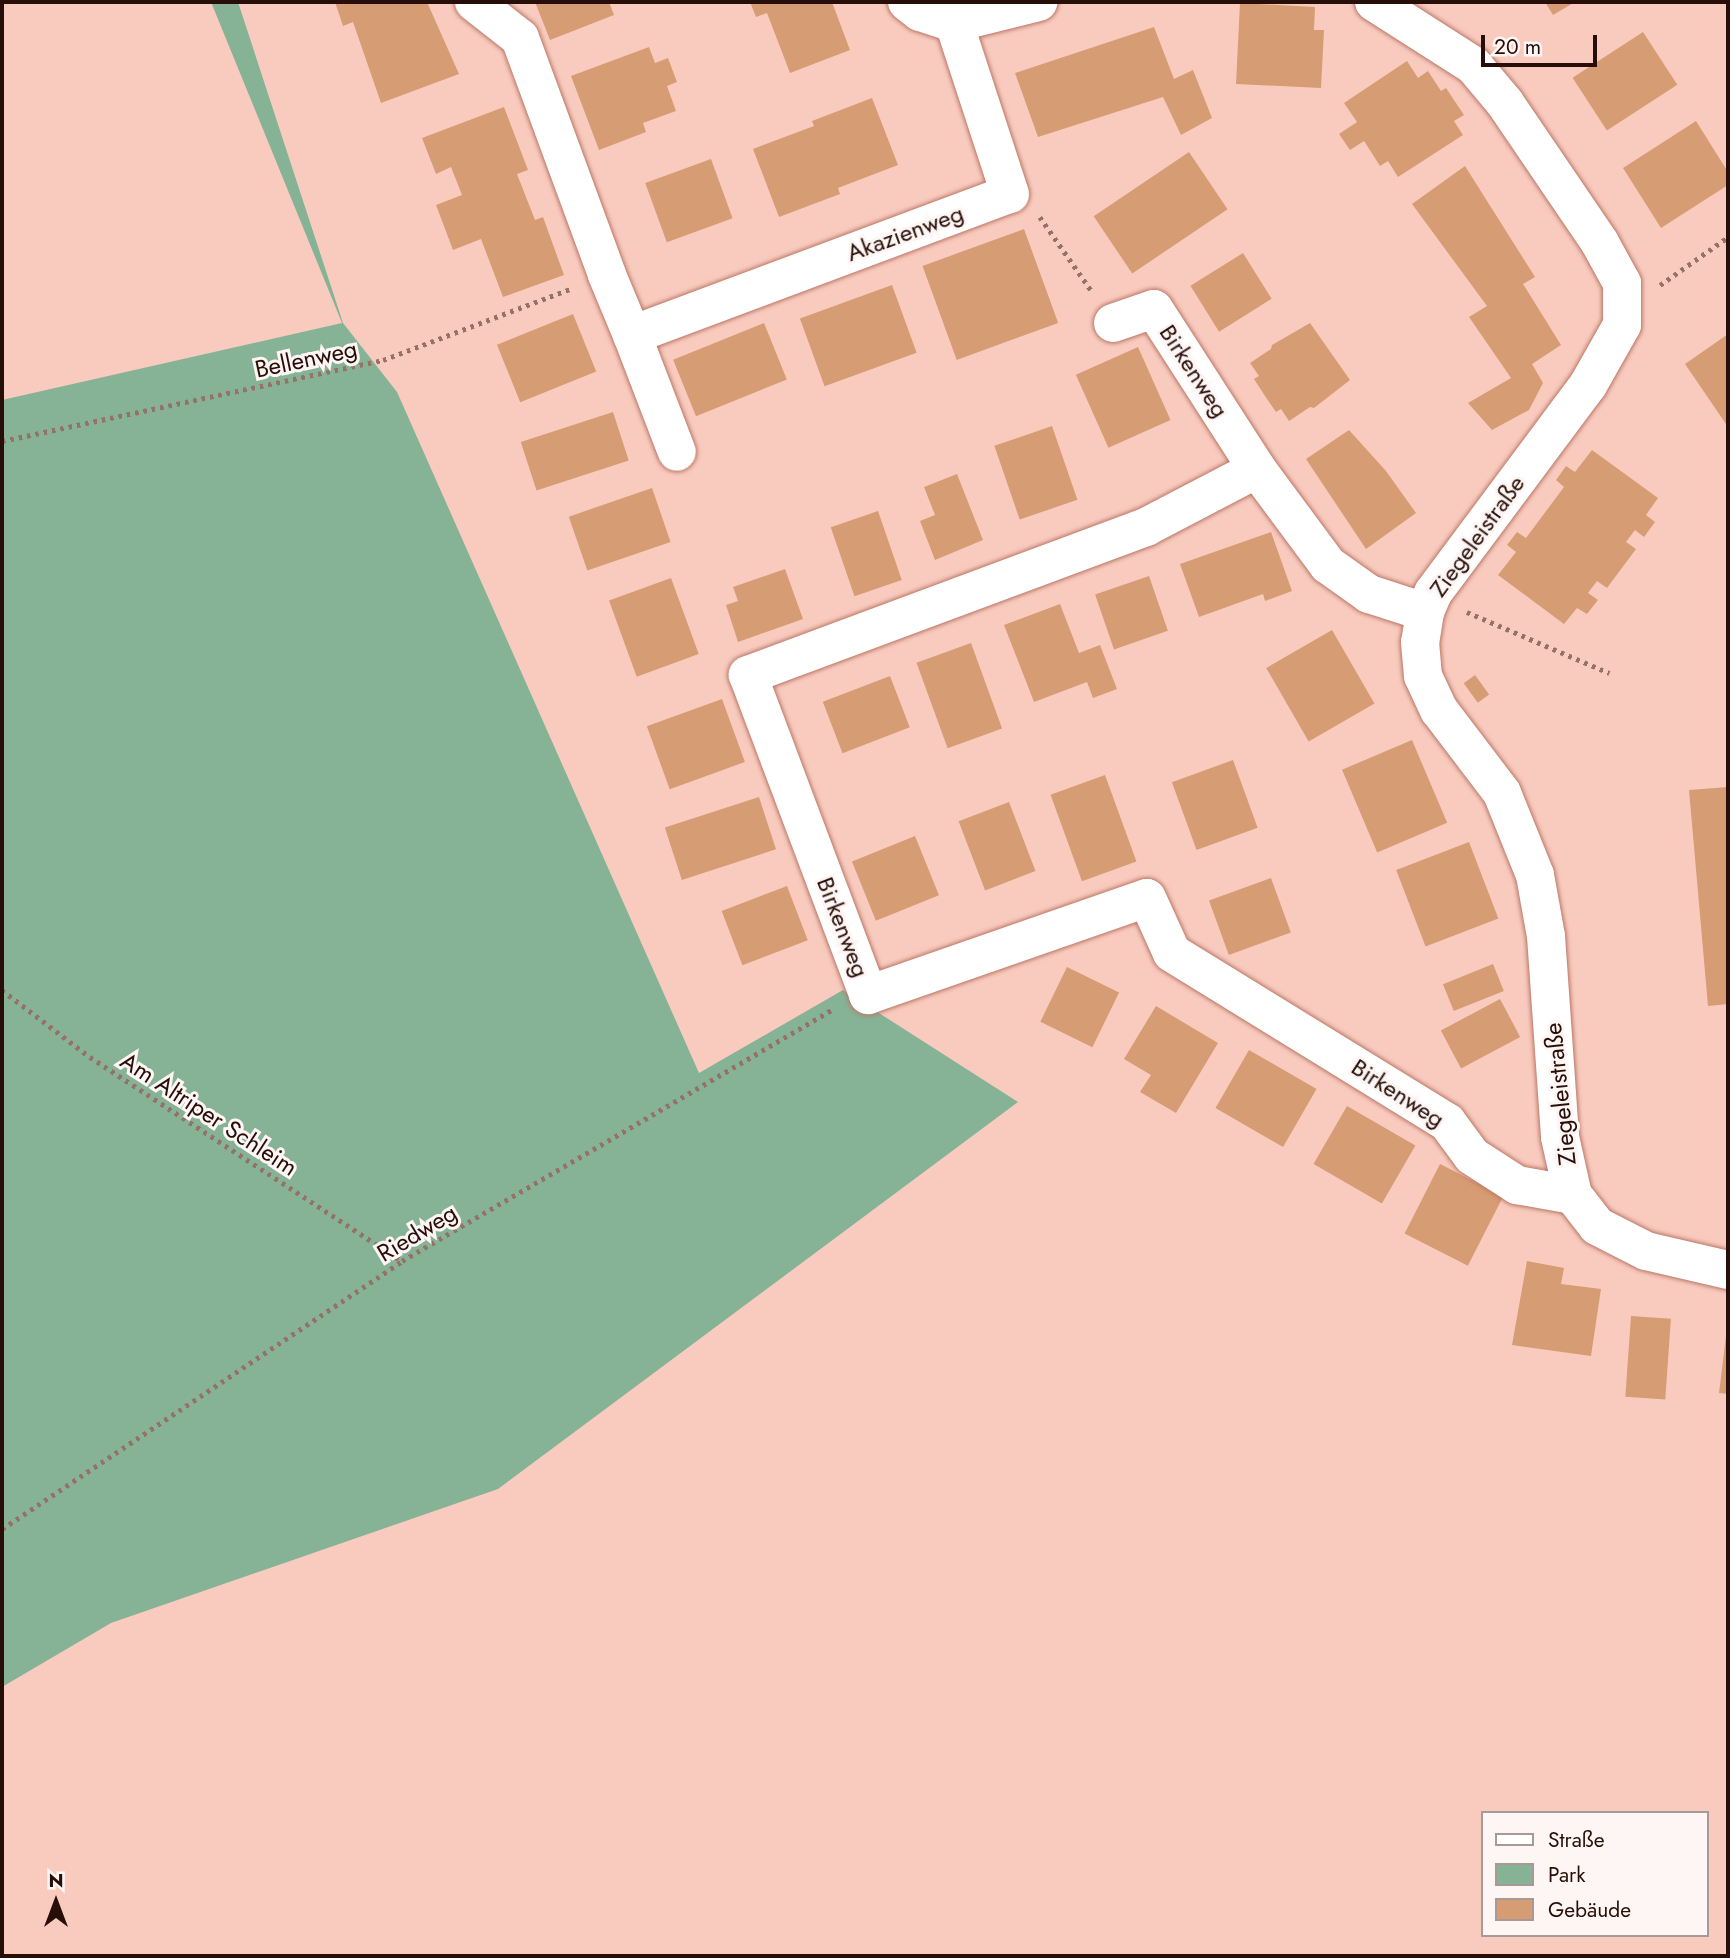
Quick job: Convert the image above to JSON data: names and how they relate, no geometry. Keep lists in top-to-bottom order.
{
  "streets": {
    "street": ["Akazienweg", "Birkenweg", "Ziegeleistraße"],
    "path": ["Bellenweg", "Am Altriper Schleim", "Riedweg"]
  },
  "crossings": [
    ["Birkenweg", "Ziegeleistraße"],
    ["Birkenweg", "Riedweg"],
    ["Am Altriper Schleim", "Riedweg"]
  ],
  "legend": ["Straße", "Park", "Gebäude"],
  "scale_bar": "20 m",
  "north": "top"
}
